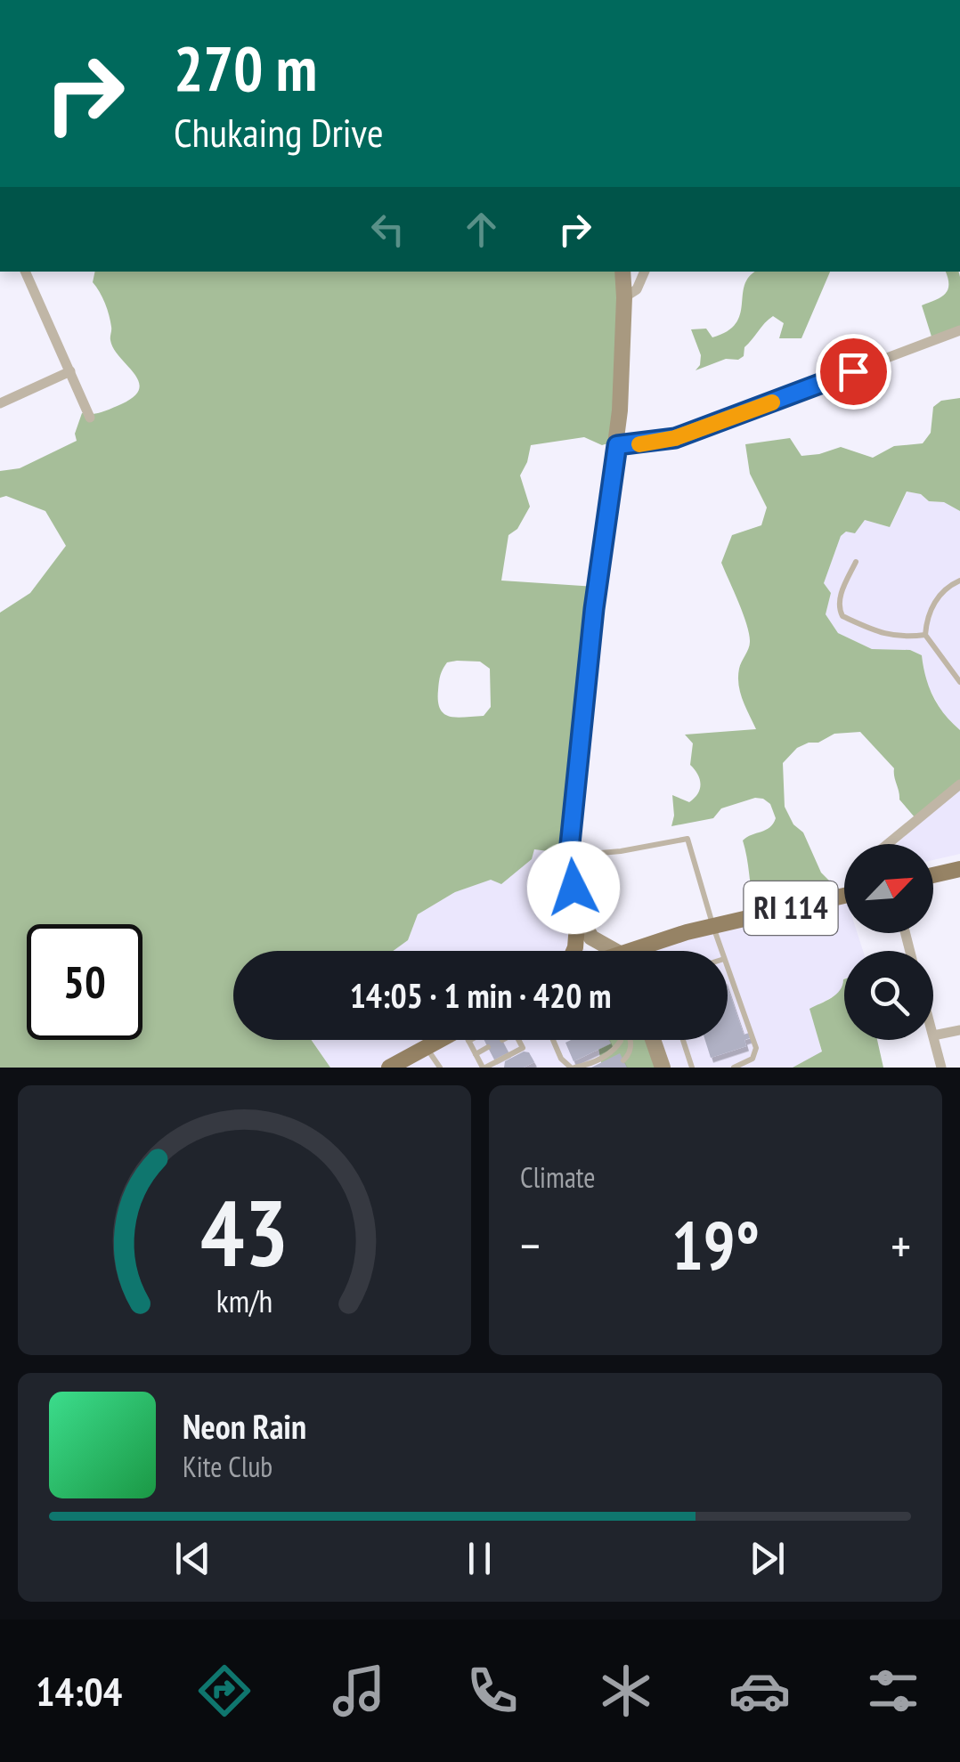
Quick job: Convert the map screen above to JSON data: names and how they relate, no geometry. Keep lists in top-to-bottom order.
{
  "streets": {
    "main road": ["RI 114"]
  },
  "north": "top right",
  "page": {
    "turn": ["270 m", "Chukaing Drive"],
    "limit": "50",
    "trip": "14:05 · 1 min · 420 m",
    "tile": "Climate",
    "heat": ["−", "19°", "+"],
    "song": ["Neon Rain", "Kite Club"],
    "tabs": "14:04",
    "gauge": ["43", "km/h"]
  }
}
